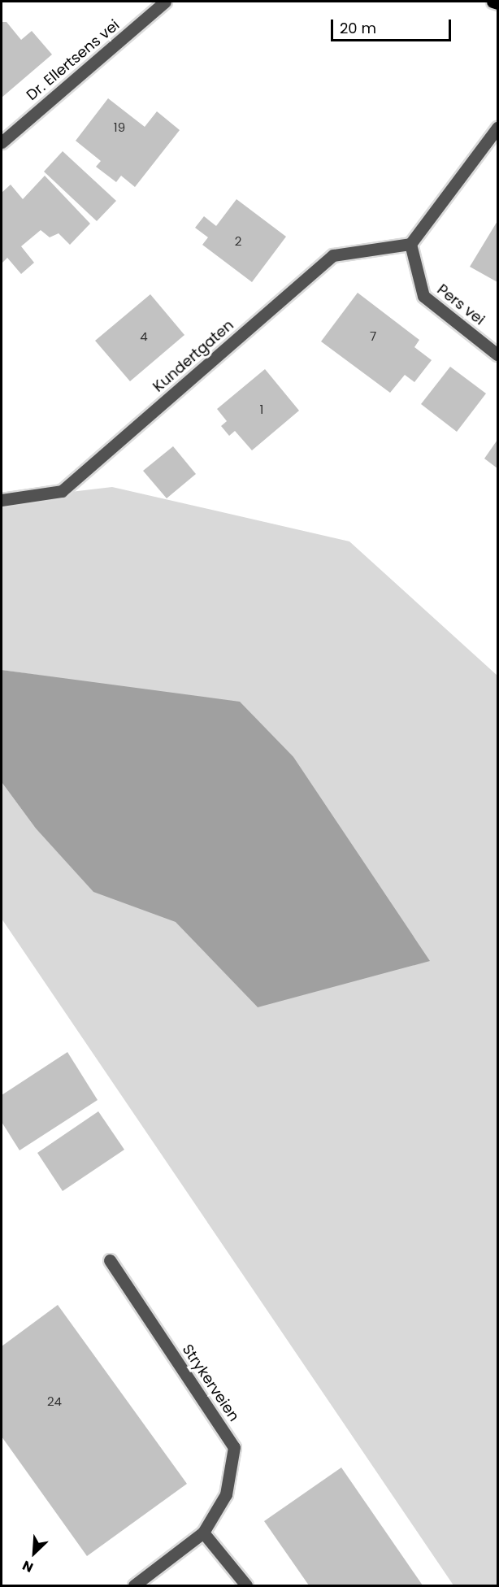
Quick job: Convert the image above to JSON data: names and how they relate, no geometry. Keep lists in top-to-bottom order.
{
  "streets": {
    "street": [
      "Dr. Ellertsens vei",
      "Pers vei",
      "Kundertgaten",
      "Strykerveien"
    ]
  },
  "crossings": [
    ["Pers vei", "Kundertgaten"]
  ],
  "house_numbers": [
    "19",
    "2",
    "4",
    "7",
    "1",
    "24"
  ],
  "scale_bar": "20 m",
  "north": "bottom left"
}
